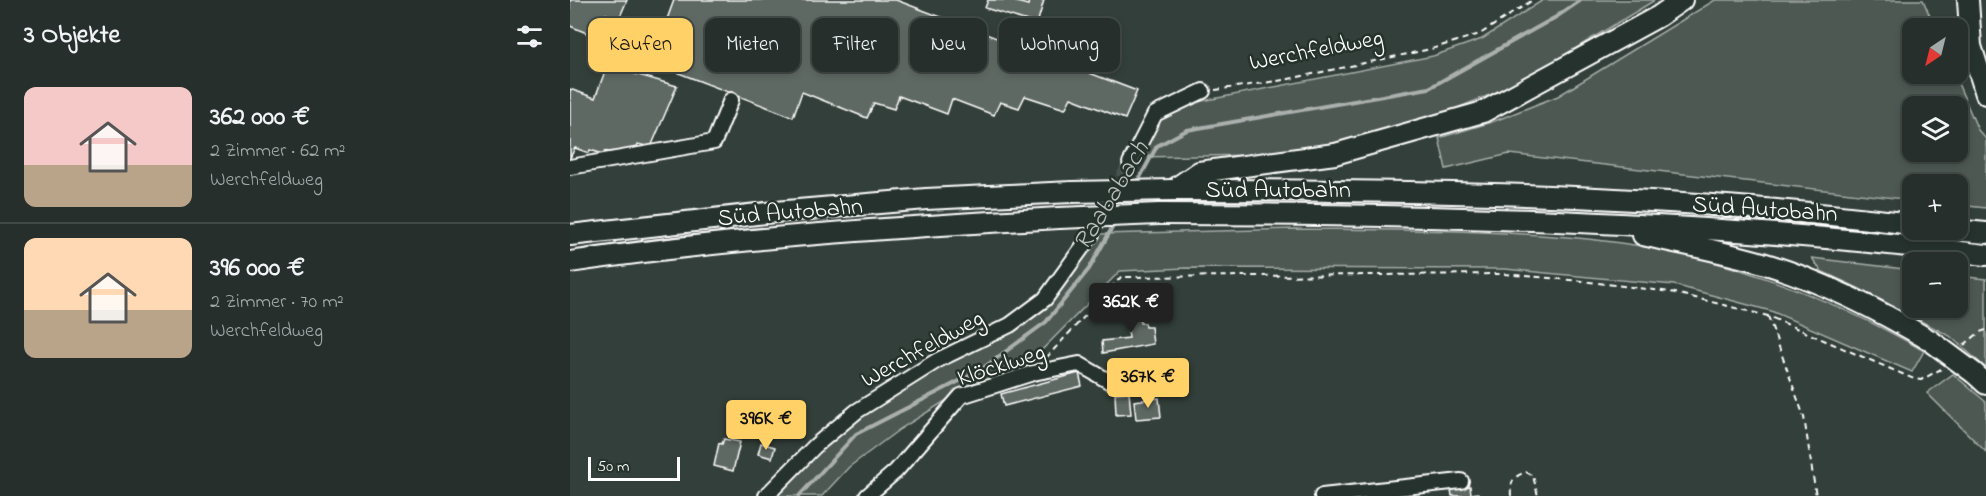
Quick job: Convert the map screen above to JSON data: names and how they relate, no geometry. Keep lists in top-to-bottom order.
{
  "streets": {
    "highway": ["Süd Autobahn"],
    "street": ["Werchfeldweg", "Klöcklweg"]
  },
  "water": ["Raababach"],
  "scale_bar": "50 m",
  "north": "bottom left",
  "page": {
    "heading": "3 Objekte",
    "map_buttons": ["+", "−"],
    "chip": [
      "Kaufen",
      "Mieten",
      "Filter",
      "Neu",
      "Wohnung"
    ],
    "list": [
      {
        "name": "362 000 €",
        "note": "2 Zimmer · 62 m² · Werchfeldweg"
      },
      {
        "name": "396 000 €",
        "note": "2 Zimmer · 70 m² · Werchfeldweg"
      }
    ],
    "price": ["362K €", "367K €", "396K €"],
    "scale": "50 m"
  }
}
